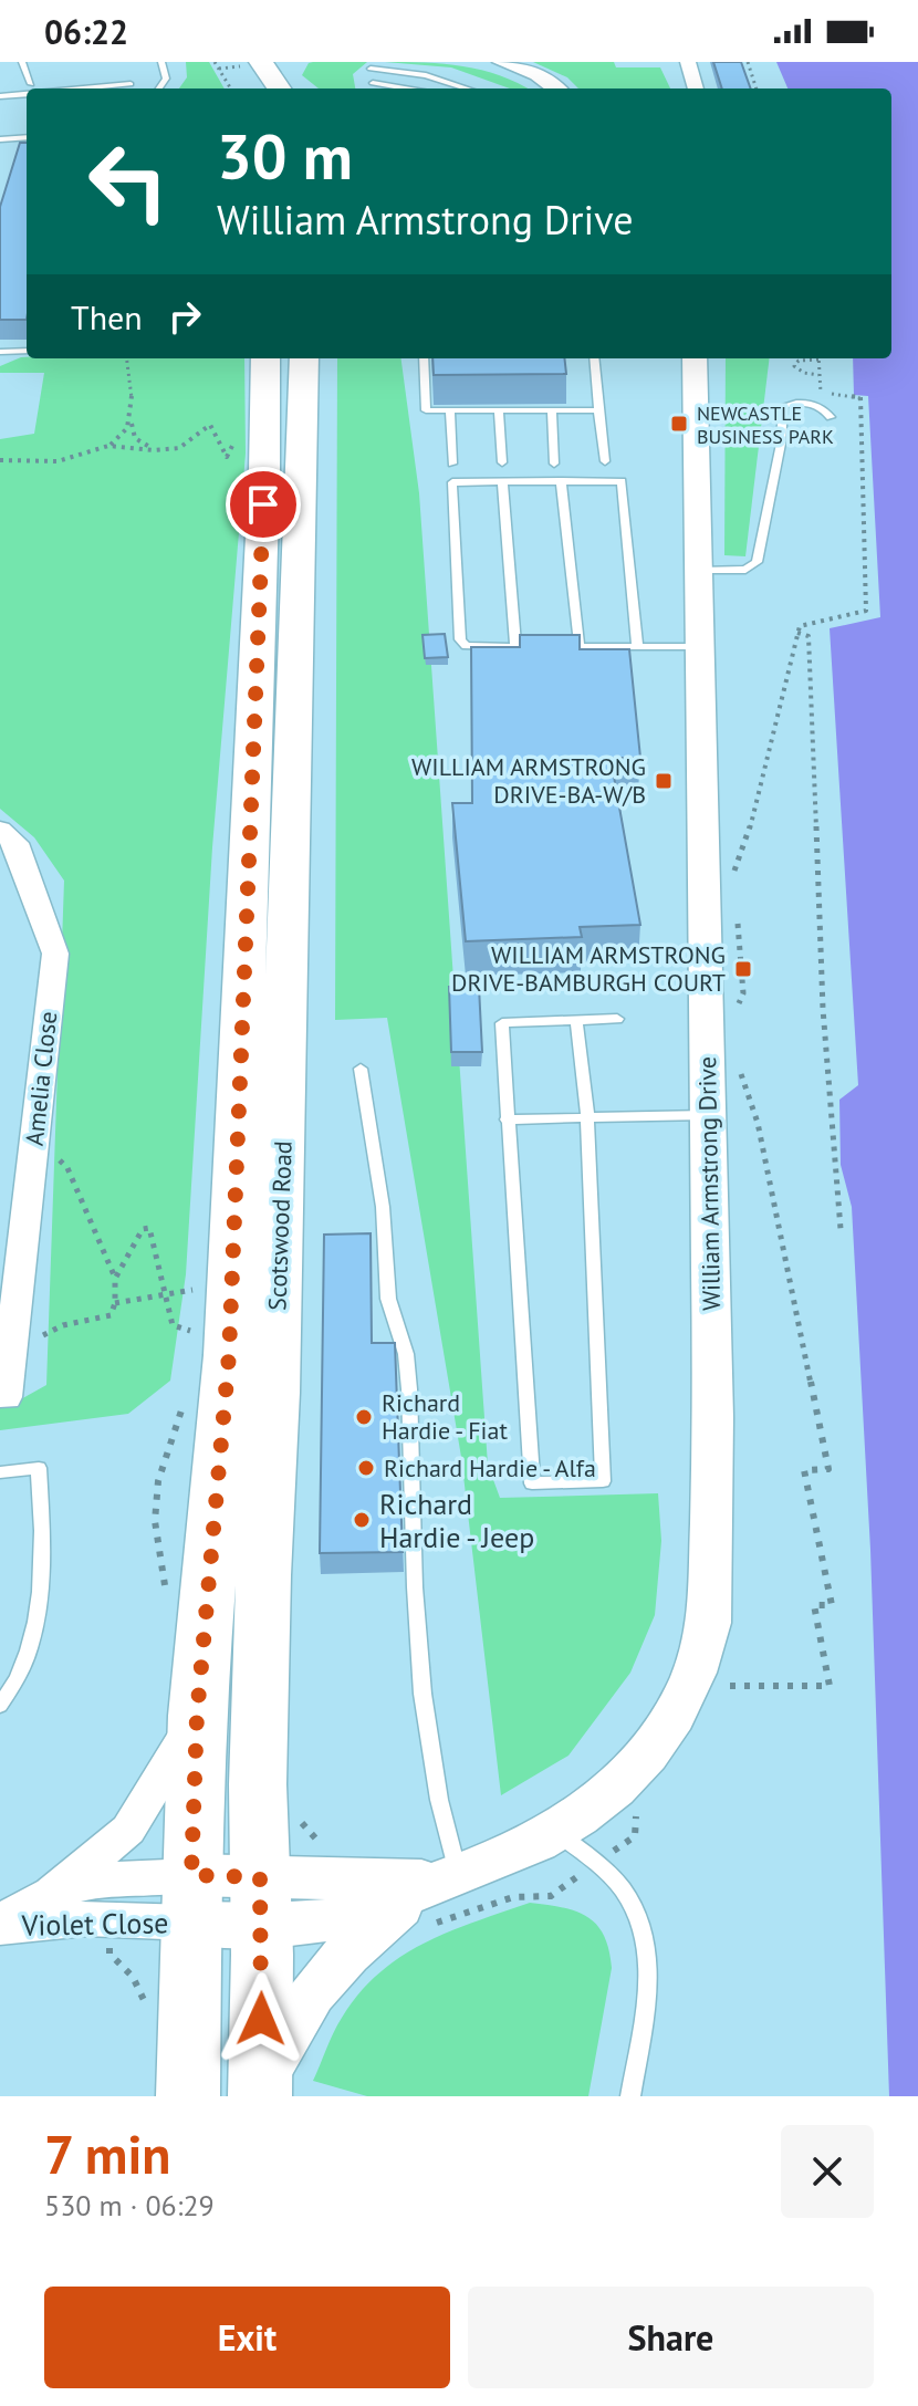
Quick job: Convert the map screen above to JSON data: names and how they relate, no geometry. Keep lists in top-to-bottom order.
{
  "streets": {
    "main road": ["Scotswood Road"],
    "street": ["Amelia Close", "William Armstrong Drive", "Violet Close"]
  },
  "crossings": [
    ["William Armstrong Drive", "Scotswood Road"],
    ["William Armstrong Drive", "Violet Close"],
    ["Scotswood Road", "Violet Close"]
  ],
  "places": {
    "transit": ["NEWCASTLE BUSINESS PARK", "WILLIAM ARMSTRONG DRIVE-BA-W/B", "WILLIAM ARMSTRONG DRIVE-BAMBURGH COURT"],
    "other": ["Richard Hardie - Fiat", "Richard Hardie - Alfa", "Richard Hardie - Jeep"]
  },
  "page": {
    "status": "06:22",
    "turn": ["30 m", "William Armstrong Drive"],
    "then": "Then",
    "heading": ["7 min", "530 m · 06:29"],
    "buttons": ["Exit", "Share"]
  }
}
